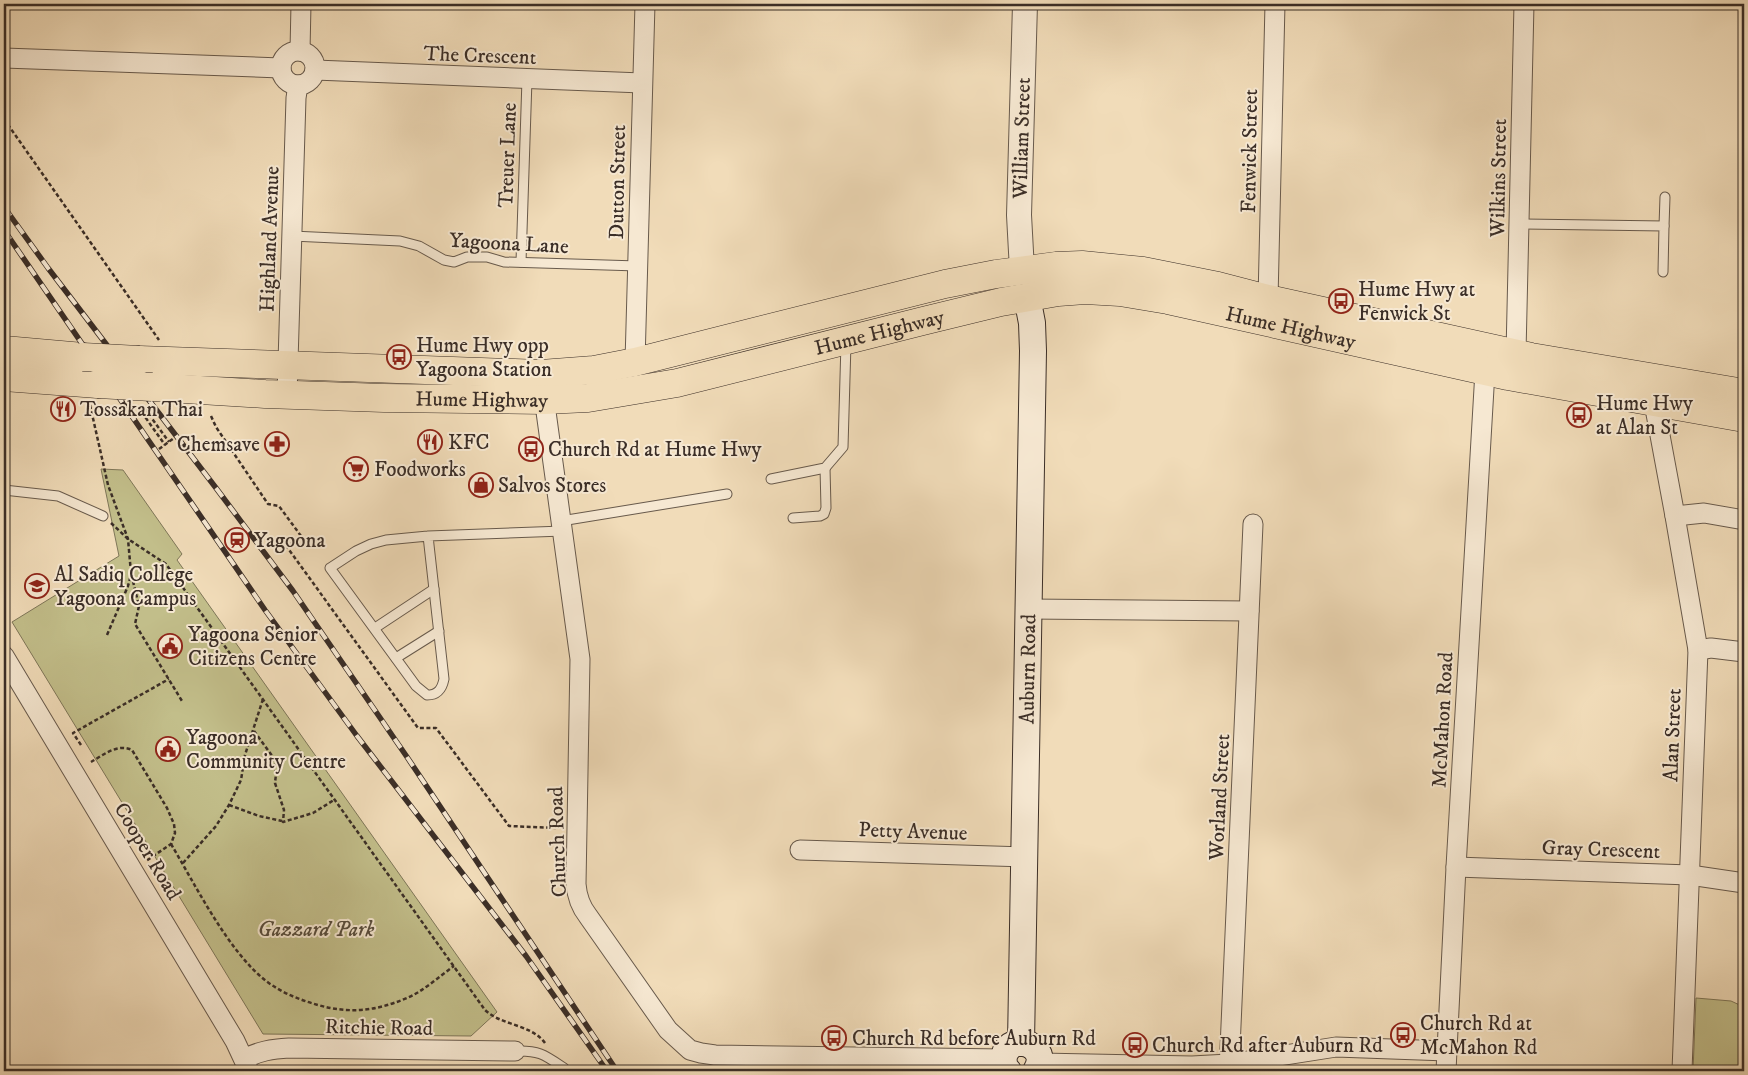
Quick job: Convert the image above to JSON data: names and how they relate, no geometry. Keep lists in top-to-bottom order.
{
  "streets": {
    "highway": ["Hume Highway"],
    "main road": ["Auburn Road"],
    "street": [
      "The Crescent",
      "William Street",
      "Fenwick Street",
      "Wilkins Street",
      "Dutton Street",
      "Highland Avenue",
      "McMahon Road",
      "Alan Street",
      "Worland Street",
      "Petty Avenue",
      "Church Road",
      "Gray Crescent",
      "Cooper Road",
      "Ritchie Road"
    ],
    "lane": ["Treuer Lane", "Yagoona Lane"]
  },
  "crossings": [
    ["The Crescent", "Treuer Lane"],
    ["The Crescent", "Dutton Street"],
    ["The Crescent", "Highland Avenue"],
    ["William Street", "Hume Highway"],
    ["Fenwick Street", "Hume Highway"],
    ["Treuer Lane", "Yagoona Lane"],
    ["Wilkins Street", "Hume Highway"],
    ["Dutton Street", "Yagoona Lane"],
    ["Dutton Street", "Hume Highway"],
    ["Highland Avenue", "Yagoona Lane"],
    ["Highland Avenue", "Hume Highway"],
    ["Hume Highway", "Auburn Road"],
    ["Hume Highway", "McMahon Road"],
    ["Hume Highway", "Alan Street"],
    ["Hume Highway", "Church Road"],
    ["Auburn Road", "Petty Avenue"],
    ["Auburn Road", "Church Road"],
    ["McMahon Road", "Gray Crescent"],
    ["Alan Street", "Gray Crescent"],
    ["Cooper Road", "Ritchie Road"]
  ],
  "parks": ["Gazzard Park"],
  "places": {
    "bus stop": [
      "Hume Hwy at Fenwick St",
      "Hume Hwy opp Yagoona Station",
      "Hume Hwy at Alan St",
      "Church Rd at Hume Hwy",
      "Church Rd at McMahon Rd",
      "Church Rd before Auburn Rd",
      "Church Rd after Auburn Rd"
    ],
    "restaurant": ["Tossakan Thai", "KFC"],
    "pharmacy": ["Chemsave"],
    "supermarket": ["Foodworks"],
    "shop": ["Salvos Stores"],
    "station": ["Yagoona"],
    "school or university": ["Al Sadiq College Yagoona Campus"],
    "public building": ["Yagoona Senior Citizens Centre", "Yagoona Community Centre"]
  }
}
